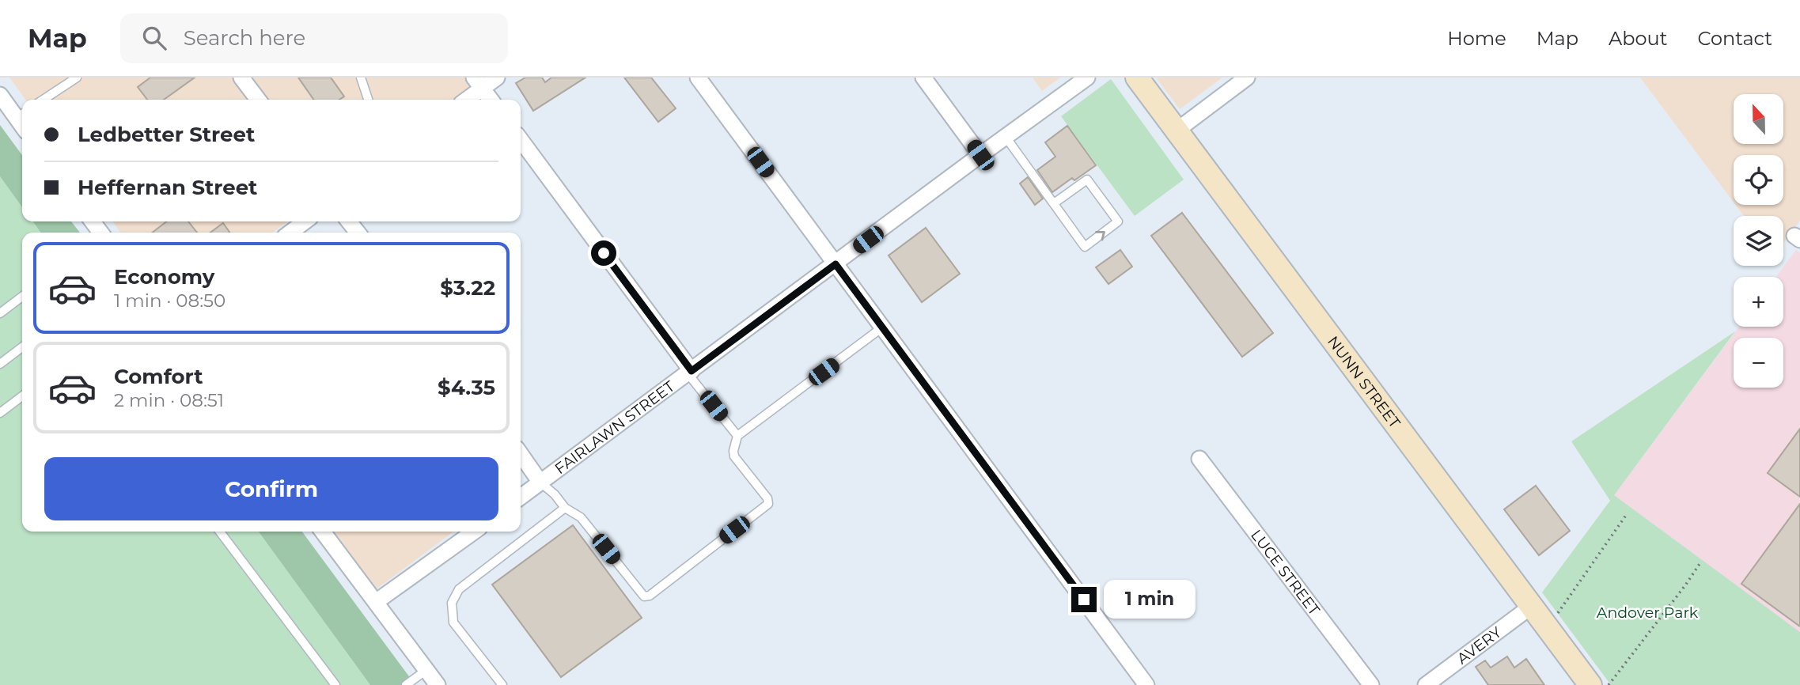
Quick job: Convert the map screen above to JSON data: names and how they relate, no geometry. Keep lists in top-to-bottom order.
{
  "streets": {
    "street": [
      "NUNN STREET",
      "FAIRLAWN STREET",
      "LUCE STREET",
      "AVERY"
    ]
  },
  "crossings": [
    ["NUNN STREET", "AVERY"]
  ],
  "parks": ["Andover Park"],
  "north": "top",
  "page": {
    "header": "Map",
    "search": "Search here",
    "nav": [
      "Home",
      "Map",
      "About",
      "Contact"
    ],
    "map_buttons": ["+", "−"],
    "banner": ["Ledbetter Street", "Heffernan Street"],
    "list": [
      {
        "name": "Economy",
        "note": "1 min · 08:50",
        "value": "$3.22"
      },
      {
        "name": "Comfort",
        "note": "2 min · 08:51",
        "value": "$4.35"
      }
    ],
    "buttons": "Confirm",
    "bubble": "1 min"
  }
}
